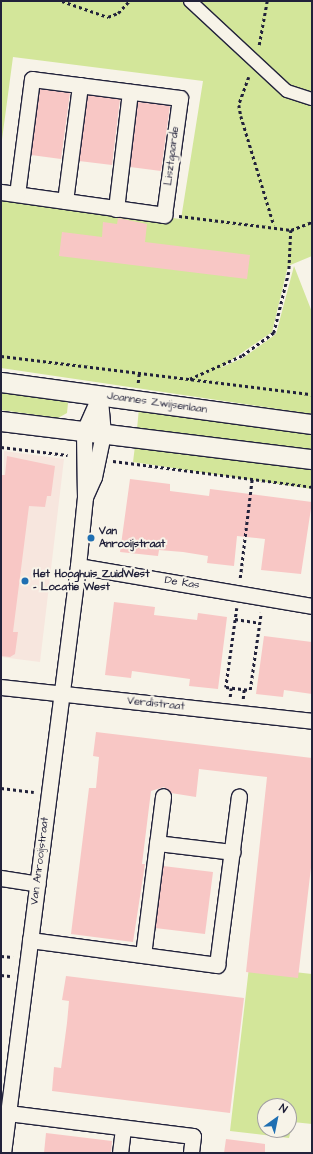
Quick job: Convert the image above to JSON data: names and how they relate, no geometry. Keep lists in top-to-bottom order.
{
  "streets": {
    "street": [
      "Lisztgaarde",
      "Joannes Zwijsenlaan",
      "De Kas",
      "Verdistraat",
      "Van Anrooijstraat"
    ]
  },
  "crossings": [
    ["Joannes Zwijsenlaan", "Van Anrooijstraat"],
    ["De Kas", "Van Anrooijstraat"],
    ["Verdistraat", "Van Anrooijstraat"]
  ],
  "places": ["Van Anrooijstraat", "Het Hooghuis ZuidWest - Locatie West"],
  "north": "top right"
}
